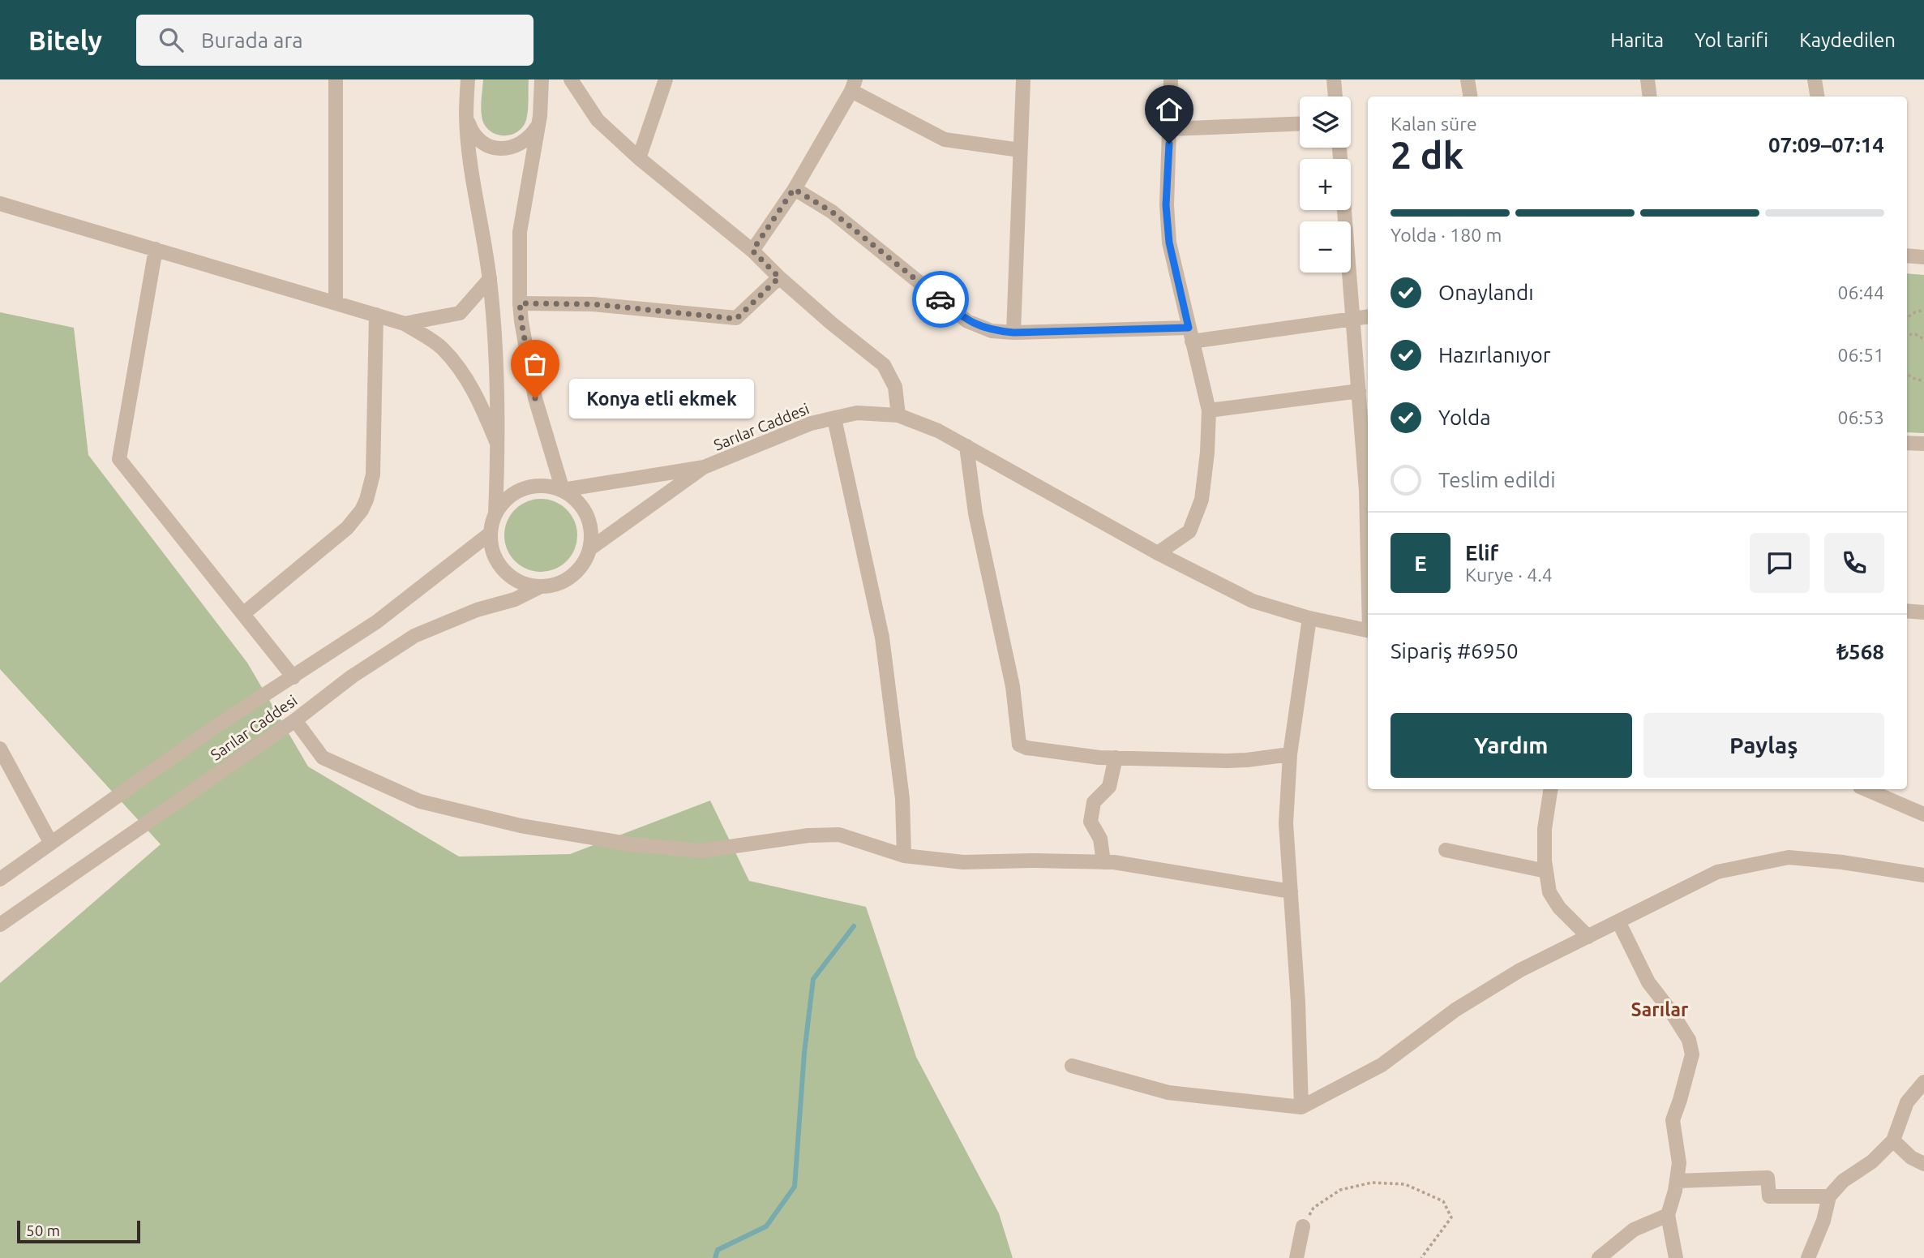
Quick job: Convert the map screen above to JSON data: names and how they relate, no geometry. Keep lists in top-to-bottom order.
{
  "streets": {
    "street": ["Sarılar Caddesi"]
  },
  "districts": ["Sarılar"],
  "places": ["Konya etli ekmek"],
  "scale_bar": "50 m",
  "page": {
    "header": "Bitely",
    "search": "Burada ara",
    "nav": ["Harita", "Yol tarifi", "Kaydedilen"],
    "map_buttons": ["+", "−"],
    "heading": ["2 dk", "Kalan süre", "07:09–07:14"],
    "panel": [
      "Elif",
      "Kurye · 4.4",
      "Sipariş #6950",
      "₺568"
    ],
    "bar": "Yolda · 180 m",
    "list": [
      ["Onaylandı", "06:44"],
      ["Hazırlanıyor", "06:51"],
      ["Yolda", "06:53"],
      "Teslim edildi"
    ],
    "bubble": "Konya etli ekmek",
    "round": "E",
    "buttons": ["Yardım", "Paylaş"],
    "scale": "50 m"
  }
}
